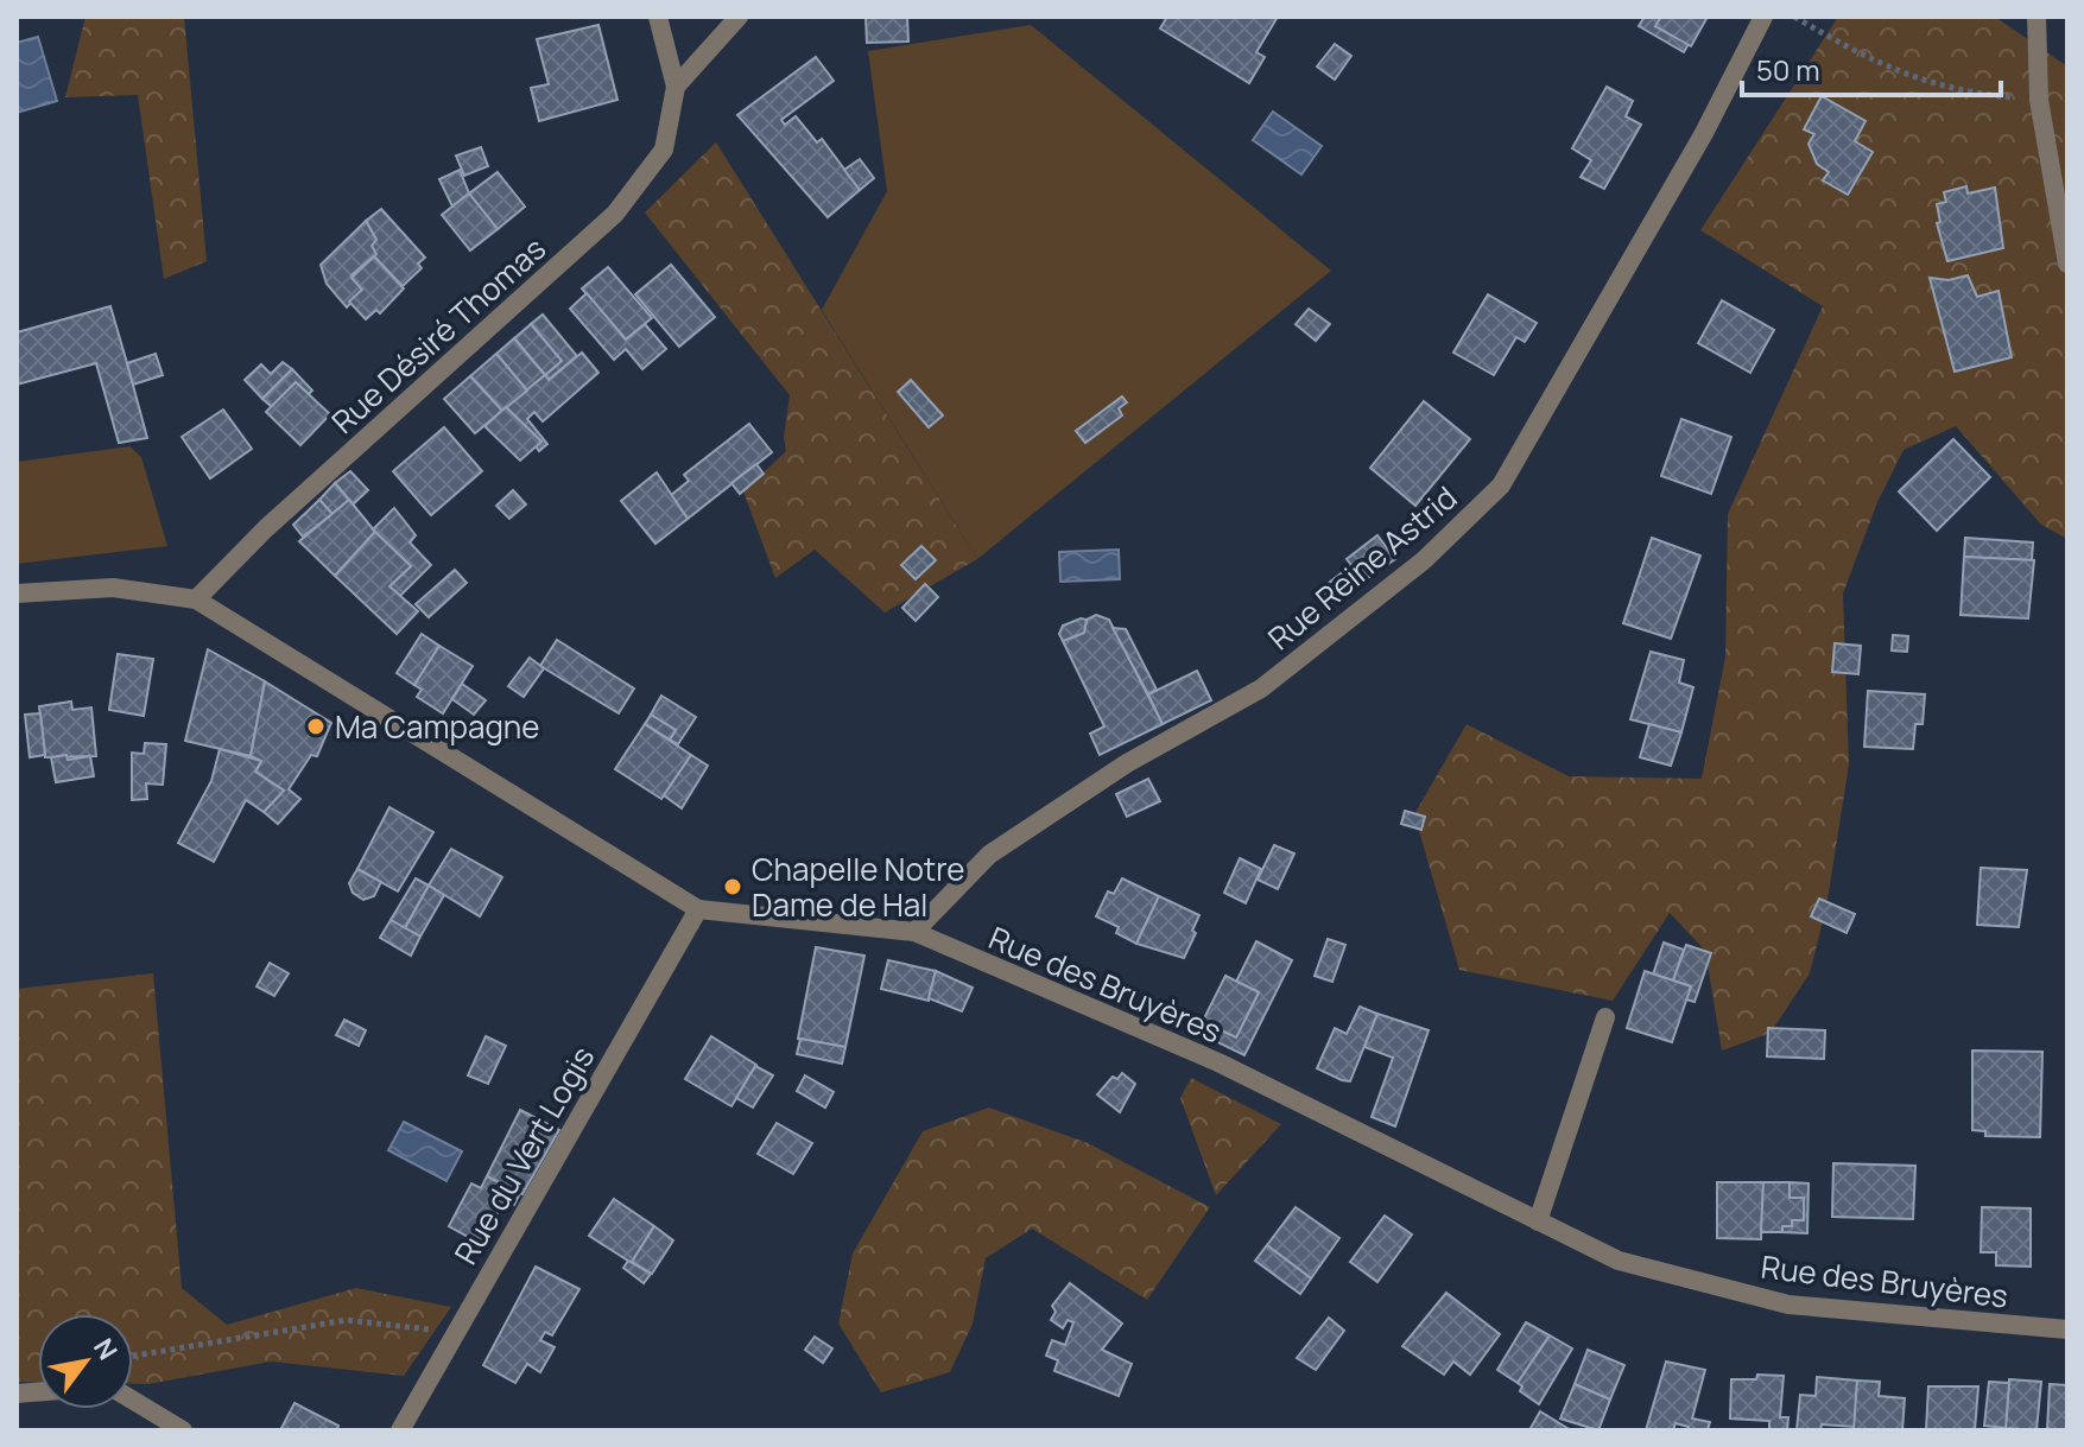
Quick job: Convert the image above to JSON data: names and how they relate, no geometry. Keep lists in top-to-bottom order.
{
  "streets": {
    "street": [
      "Rue Désiré Thomas",
      "Rue Reine Astrid",
      "Rue des Bruyères",
      "Rue du Vert Logis"
    ]
  },
  "crossings": [
    ["Rue Désiré Thomas", "Rue des Bruyères"],
    ["Rue Reine Astrid", "Rue des Bruyères"],
    ["Rue des Bruyères", "Rue du Vert Logis"]
  ],
  "places": ["Ma Campagne", "Chapelle Notre Dame de Hal"],
  "scale_bar": "50 m",
  "north": "top right"
}
